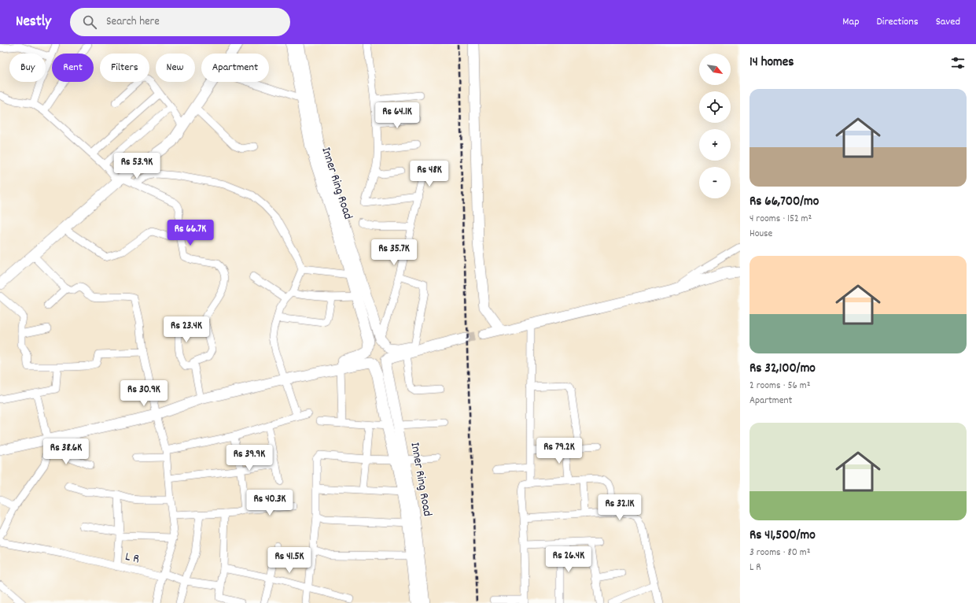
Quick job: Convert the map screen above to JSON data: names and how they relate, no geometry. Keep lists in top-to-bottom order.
{
  "streets": {
    "street": ["Inner Ring Road", "L R"]
  },
  "north": "bottom right",
  "page": {
    "header": "Nestly",
    "search": "Search here",
    "nav": ["Map", "Directions", "Saved"],
    "heading": "14 homes",
    "map_buttons": ["+", "−"],
    "chip": [
      "Buy",
      "Rent",
      "Filters",
      "New",
      "Apartment"
    ],
    "list": [
      {
        "name": "Rs 66,700/mo",
        "note": "4 rooms · 152 m² · House"
      },
      {
        "name": "Rs 32,100/mo",
        "note": "2 rooms · 56 m² · Apartment"
      },
      {
        "name": "Rs 41,500/mo",
        "note": "3 rooms · 80 m² · L R"
      }
    ],
    "price": [
      "Rs 64.1K",
      "Rs 53.9K",
      "Rs 48K",
      "Rs 66.7K",
      "Rs 35.7K",
      "Rs 23.4K",
      "Rs 30.9K",
      "Rs 79.2K",
      "Rs 38.6K",
      "Rs 39.9K",
      "Rs 40.3K",
      "Rs 32.1K",
      "Rs 26.4K",
      "Rs 41.5K"
    ]
  }
}
